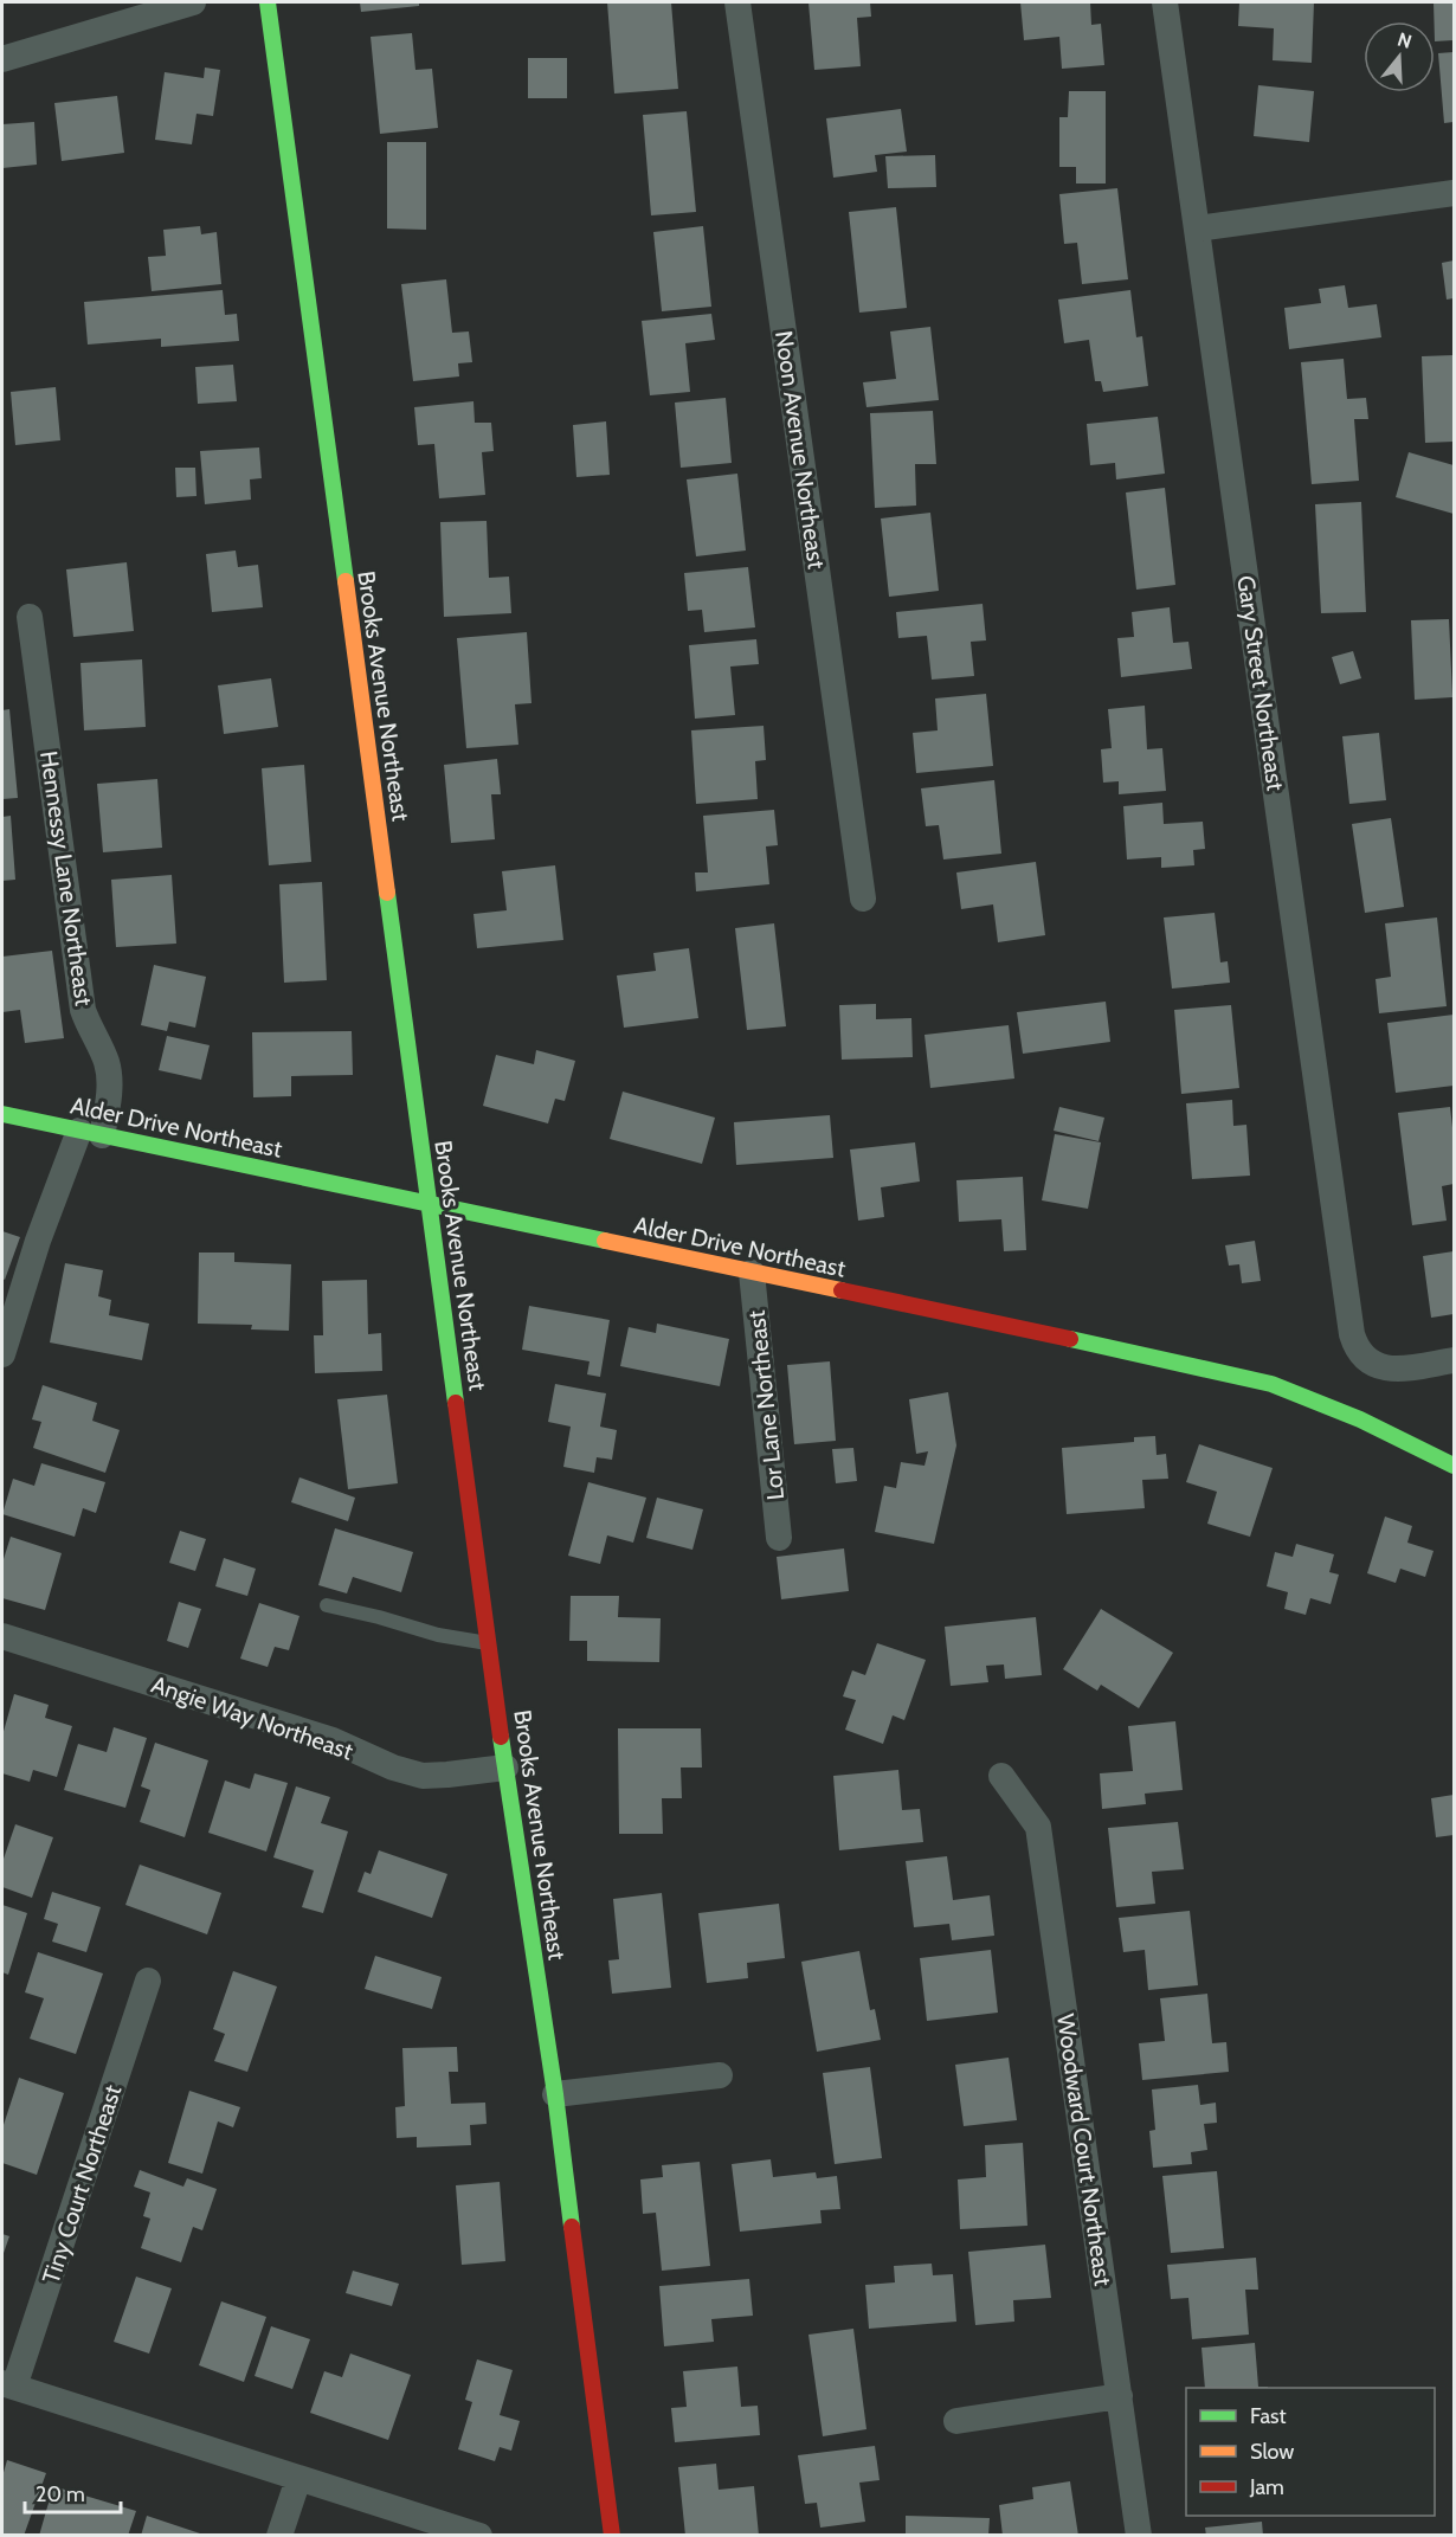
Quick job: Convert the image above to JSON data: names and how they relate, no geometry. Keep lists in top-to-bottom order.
{
  "streets": {
    "street": [
      "Noon Avenue Northeast",
      "Gary Street Northeast",
      "Brooks Avenue Northeast",
      "Hennessy Lane Northeast",
      "Alder Drive Northeast",
      "Lor Lane Northeast",
      "Angie Way Northeast",
      "Woodward Court Northeast",
      "Tiny Court Northeast"
    ]
  },
  "crossings": [
    ["Brooks Avenue Northeast", "Alder Drive Northeast"],
    ["Brooks Avenue Northeast", "Angie Way Northeast"],
    ["Hennessy Lane Northeast", "Alder Drive Northeast"],
    ["Alder Drive Northeast", "Lor Lane Northeast"]
  ],
  "legend": ["Fast", "Slow", "Jam"],
  "scale_bar": "20 m",
  "north": "top"
}
